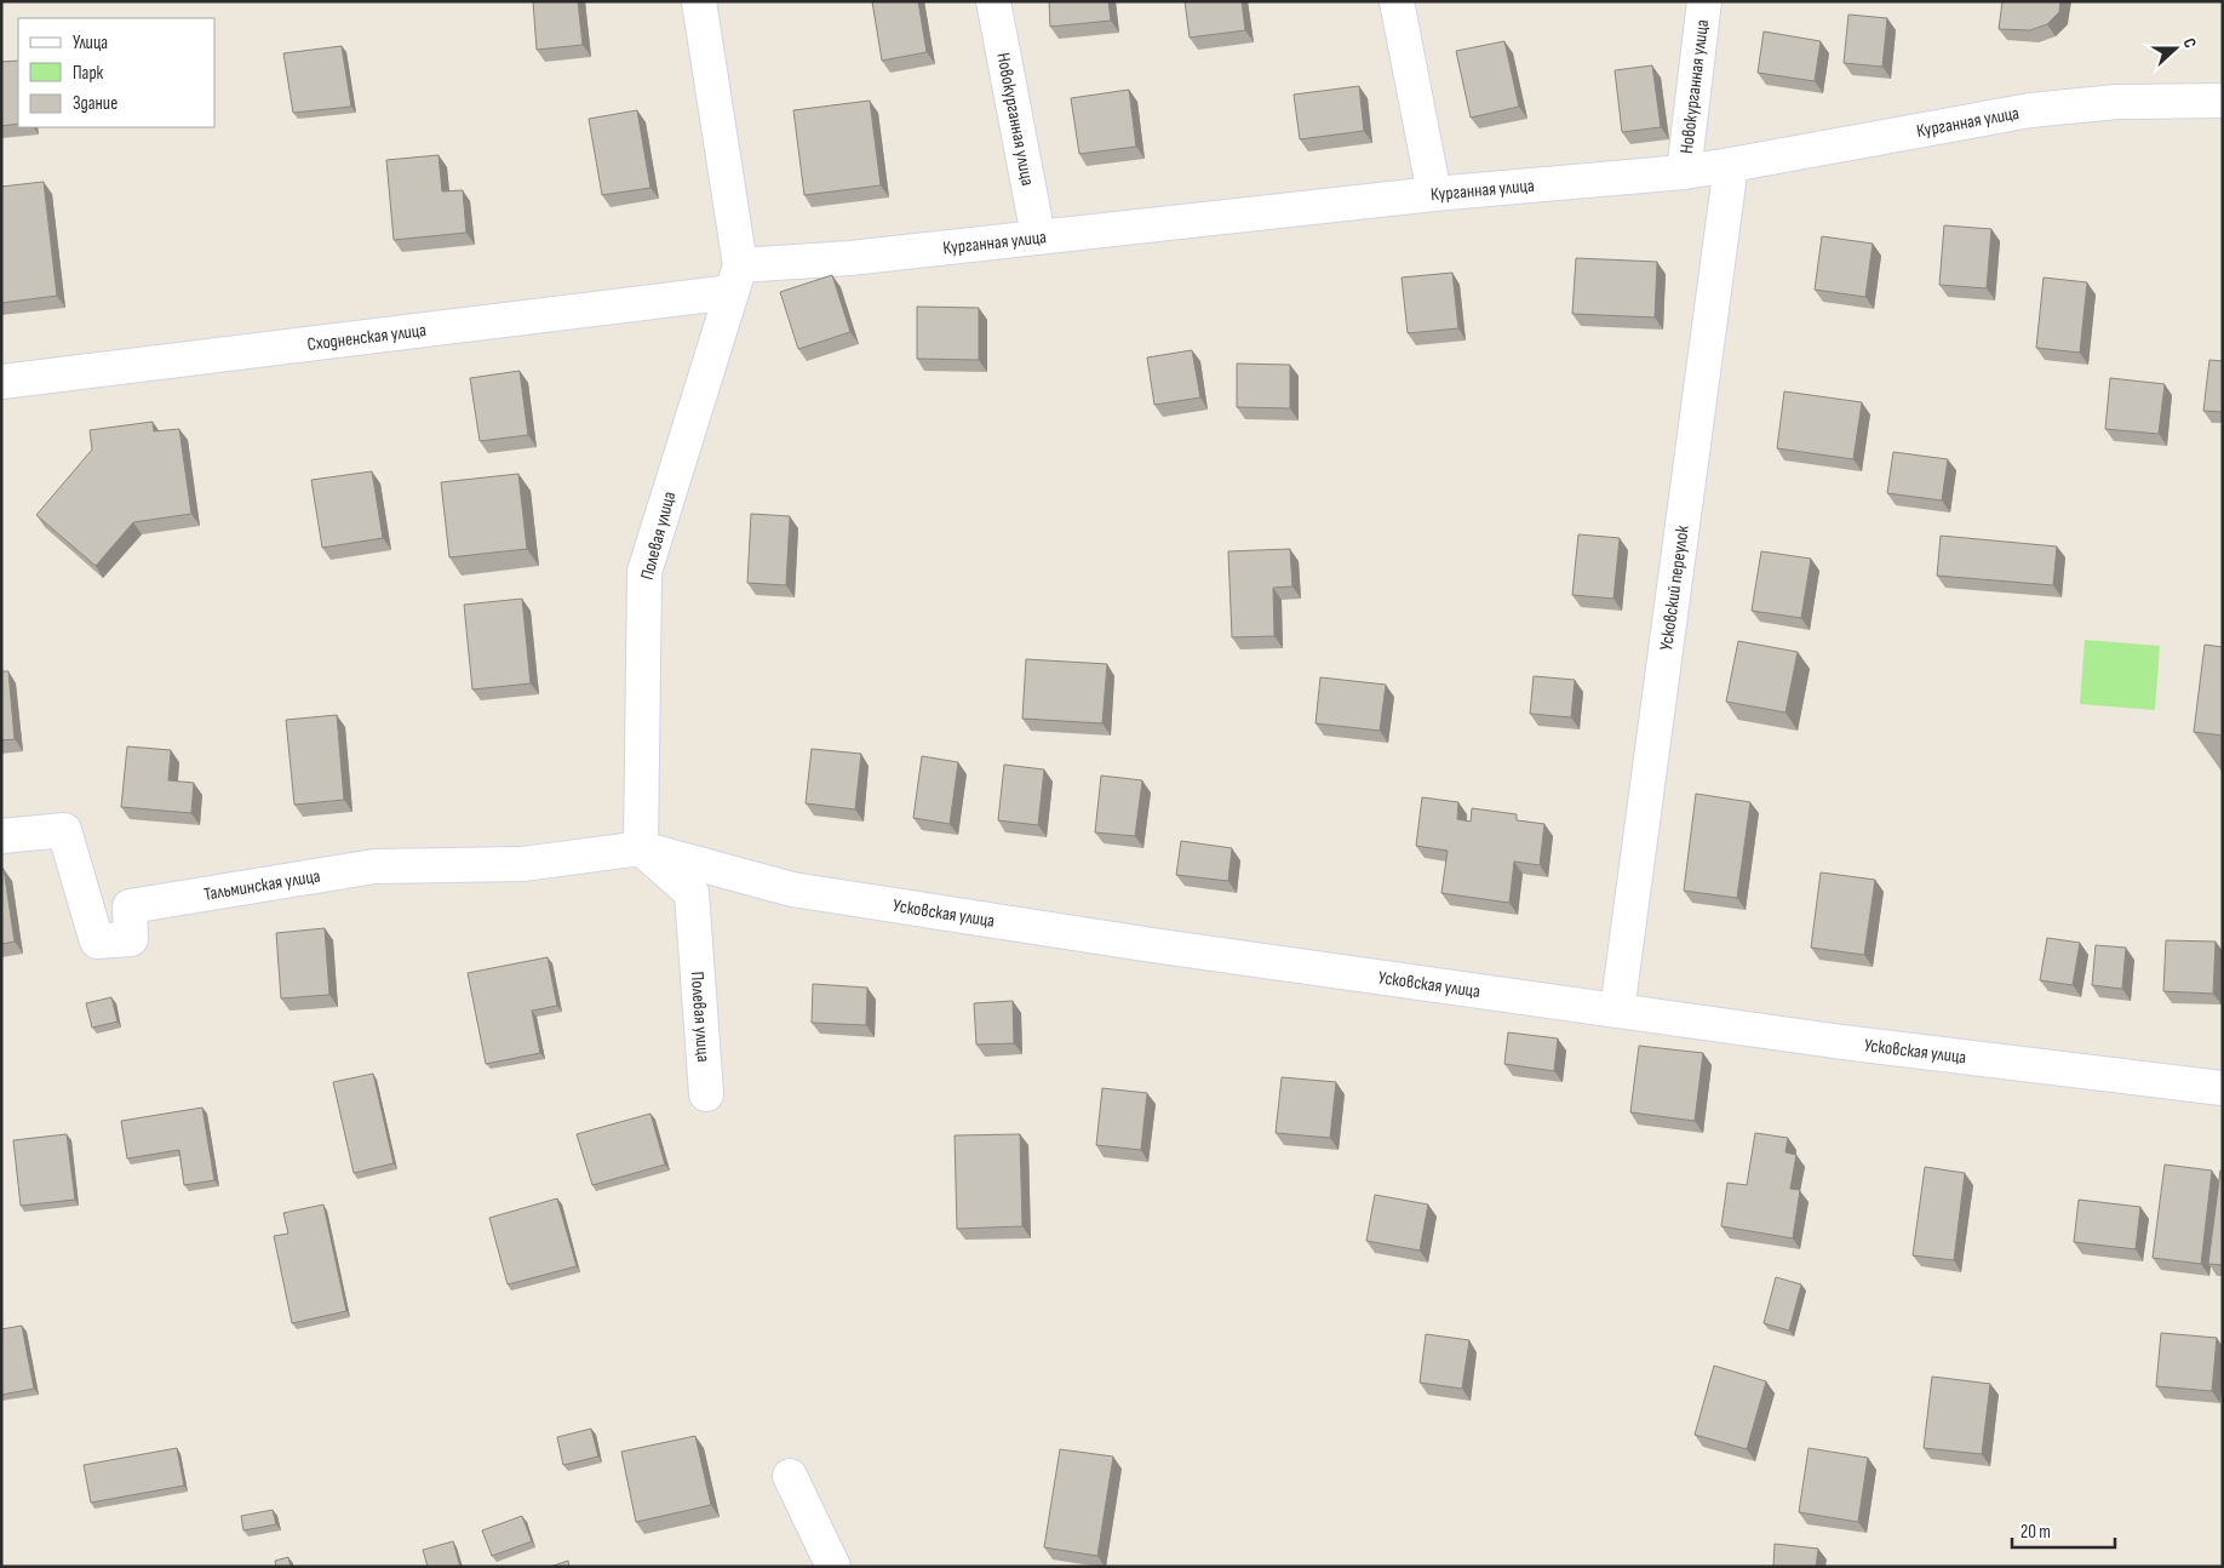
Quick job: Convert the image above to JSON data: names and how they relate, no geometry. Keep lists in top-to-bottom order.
{
  "streets": {
    "street": [
      "Новокурганная улица",
      "Курганная улица",
      "Сходненская улица",
      "Полевая улица",
      "Усковский переулок",
      "Тальминская улица",
      "Усковская улица"
    ]
  },
  "crossings": [
    ["Новокурганная улица", "Курганная улица"],
    ["Курганная улица", "Сходненская улица"],
    ["Курганная улица", "Полевая улица"],
    ["Курганная улица", "Усковский переулок"],
    ["Сходненская улица", "Полевая улица"],
    ["Полевая улица", "Тальминская улица"],
    ["Полевая улица", "Усковская улица"],
    ["Усковский переулок", "Усковская улица"],
    ["Тальминская улица", "Усковская улица"]
  ],
  "legend": ["Улица", "Парк", "Здание"],
  "scale_bar": "20 m",
  "north": "right"
}
